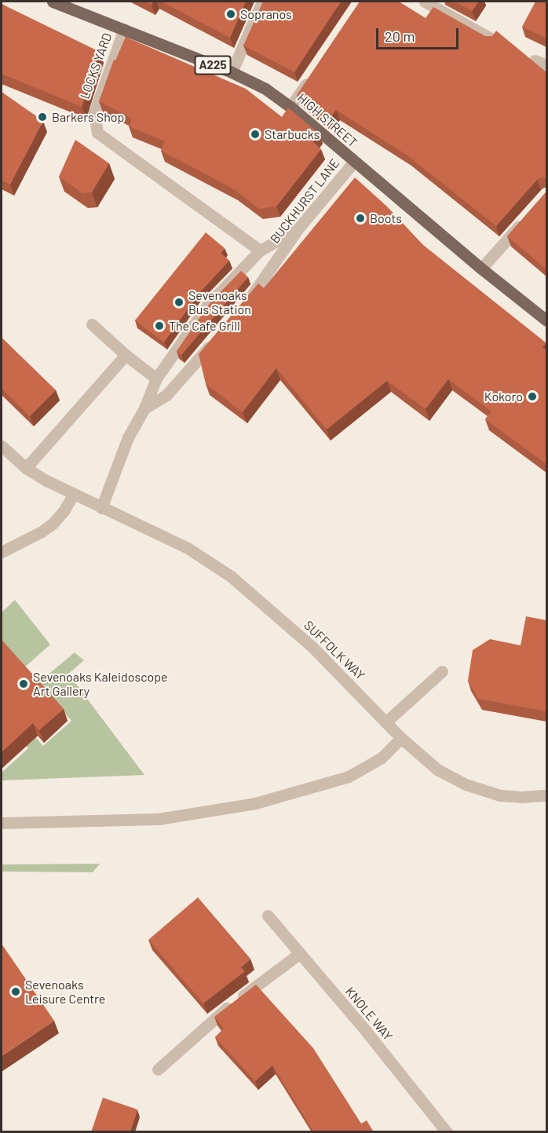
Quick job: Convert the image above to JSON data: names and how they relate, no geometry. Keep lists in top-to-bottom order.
{
  "streets": {
    "main road": ["A225", "HIGH STREET"],
    "street": [
      "LOCKS YARD",
      "BUCKHURST LANE",
      "SUFFOLK WAY",
      "KNOLE WAY"
    ]
  },
  "crossings": [
    ["LOCKS YARD", "HIGH STREET"],
    ["HIGH STREET", "BUCKHURST LANE"]
  ],
  "places": [
    "Sopranos",
    "Barkers Shop",
    "Starbucks",
    "Boots",
    "Sevenoaks Bus Station",
    "The Cafe Grill",
    "Kokoro",
    "Sevenoaks Kaleidoscope Art Gallery",
    "Sevenoaks Leisure Centre"
  ],
  "scale_bar": "20 m"
}
